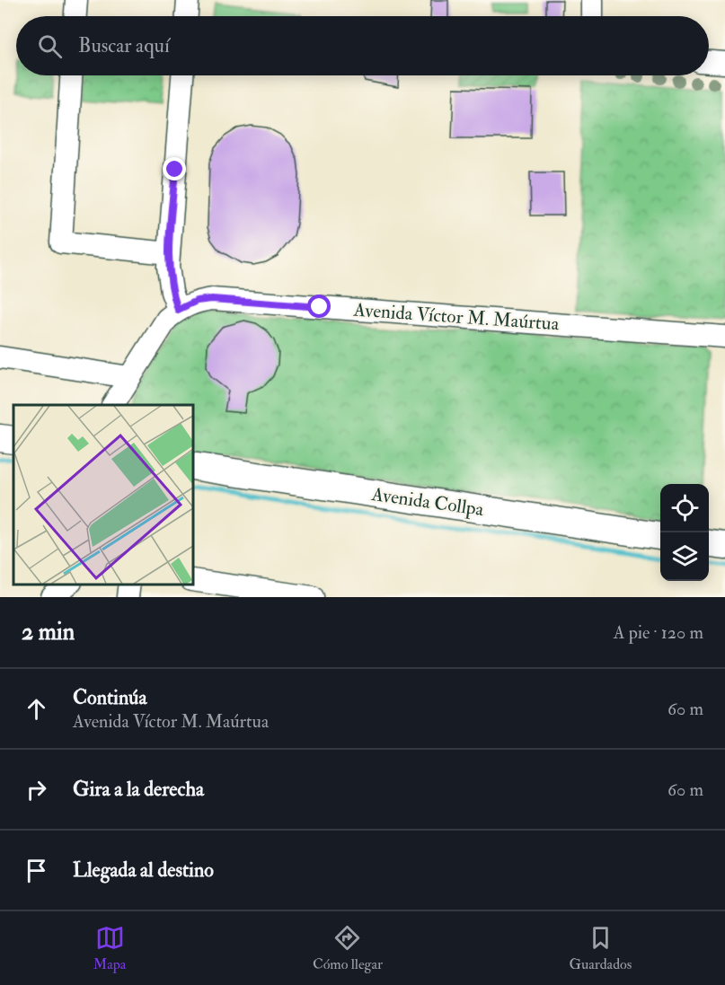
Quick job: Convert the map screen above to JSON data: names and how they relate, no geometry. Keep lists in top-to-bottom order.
{
  "streets": {
    "main road": ["Avenida Collpa"],
    "street": ["Avenida Víctor M. Maúrtua"]
  },
  "page": {
    "search": "Buscar aquí",
    "heading": ["2 min", "A pie · 120 m"],
    "list": [
      ["Continúa", "Avenida Víctor M. Maúrtua", "60 m"],
      ["Gira a la derecha", "60 m"],
      "Llegada al destino"
    ],
    "nav": ["Mapa", "Cómo llegar", "Guardados"]
  }
}
